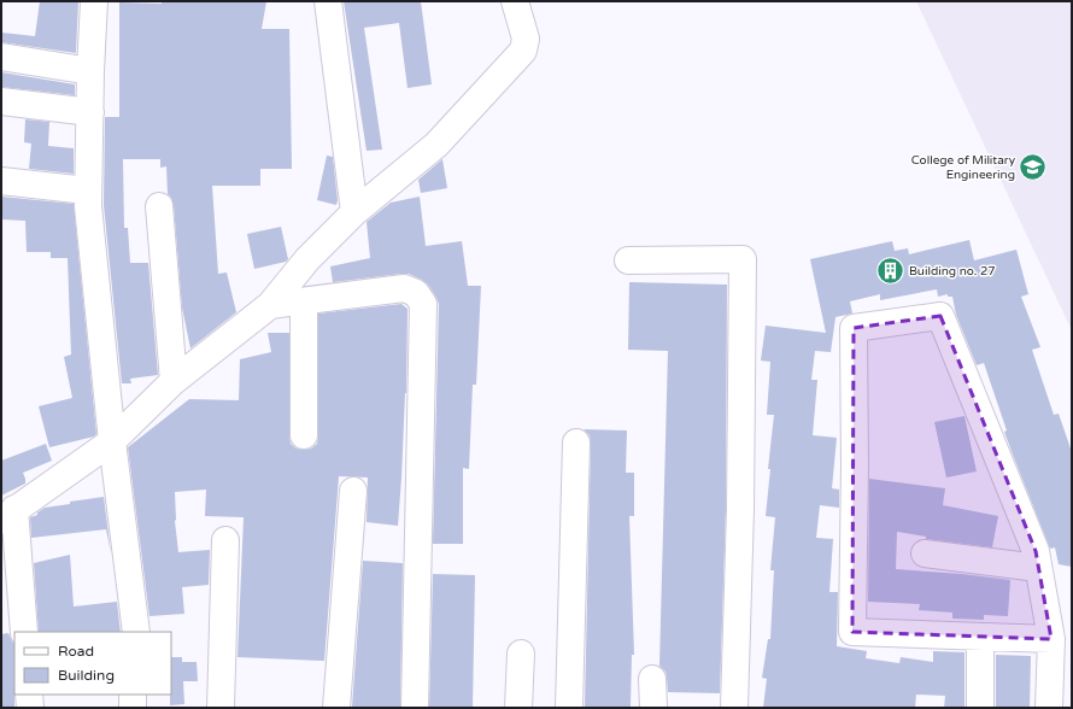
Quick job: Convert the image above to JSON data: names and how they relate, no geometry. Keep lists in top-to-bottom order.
{
  "places": {
    "school or university": ["College of Military Engineering"],
    "building": ["Building no. 27"]
  },
  "legend": ["Road", "Building"]
}
